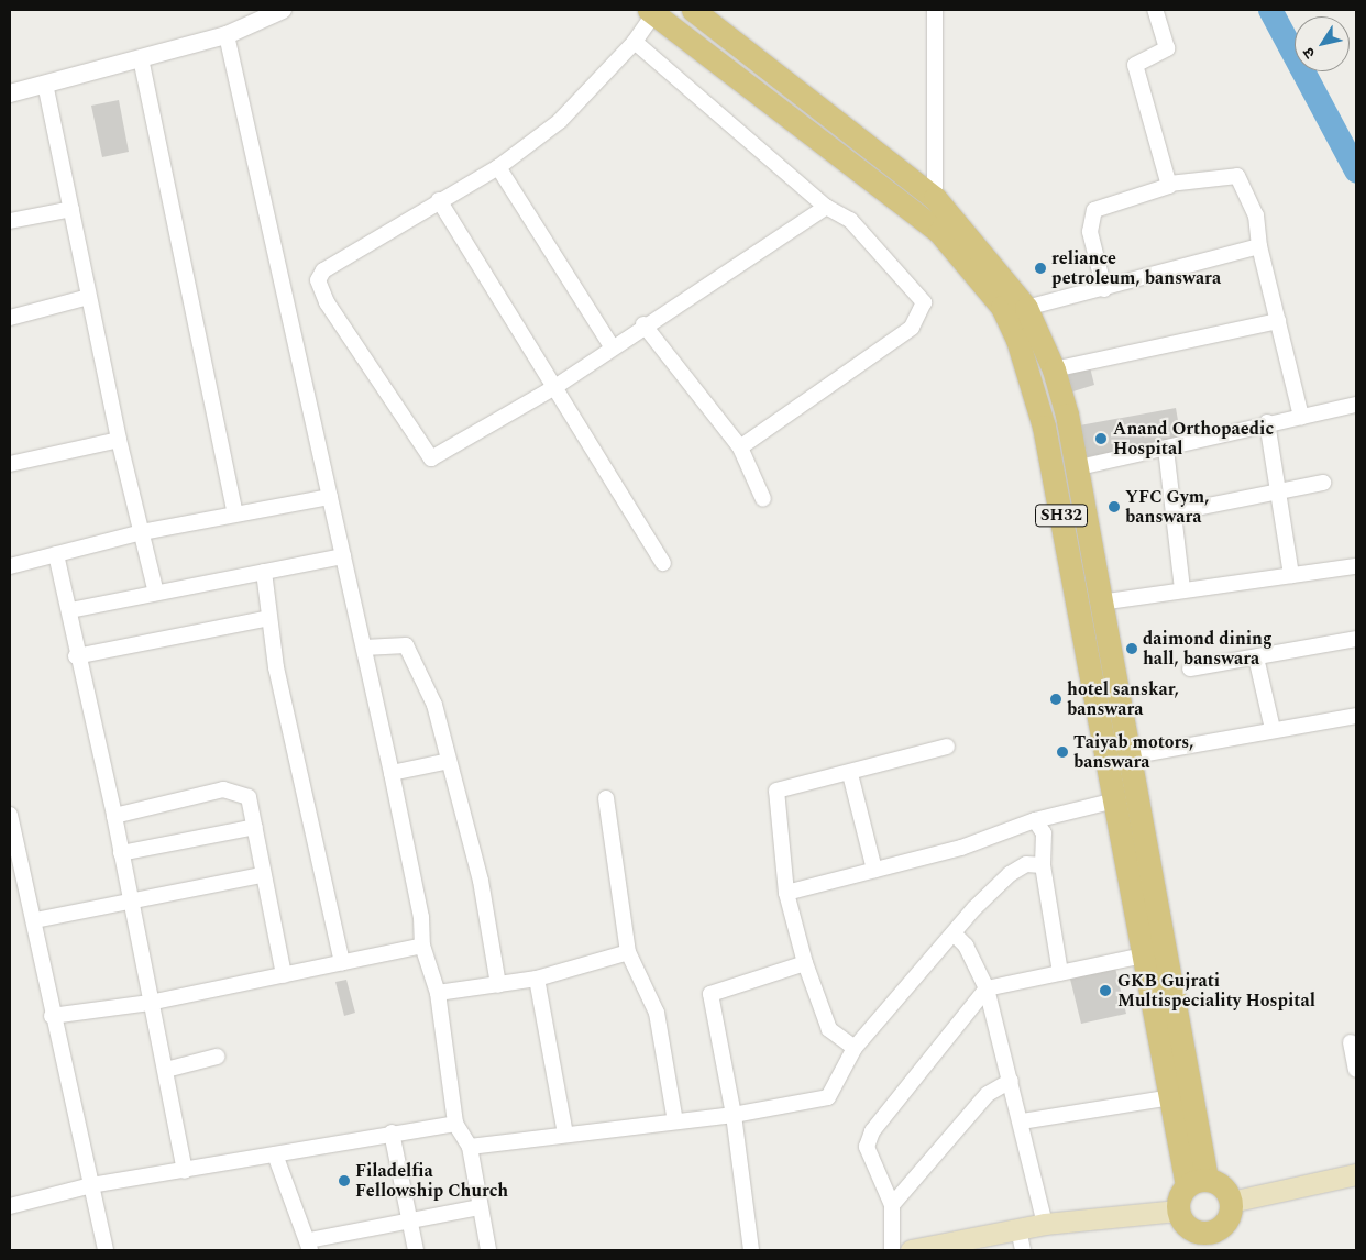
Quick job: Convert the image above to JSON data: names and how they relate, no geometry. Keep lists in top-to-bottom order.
{
  "streets": {
    "main road": ["SH32"]
  },
  "places": [
    "reliance petroleum, banswara",
    "Anand Orthopaedic Hospital",
    "YFC Gym, banswara",
    "daimond dining hall, banswara",
    "hotel sanskar, banswara",
    "Taiyab motors, banswara",
    "GKB Gujrati Multispeciality Hospital",
    "Filadelfia Fellowship Church"
  ],
  "north": "bottom left"
}
